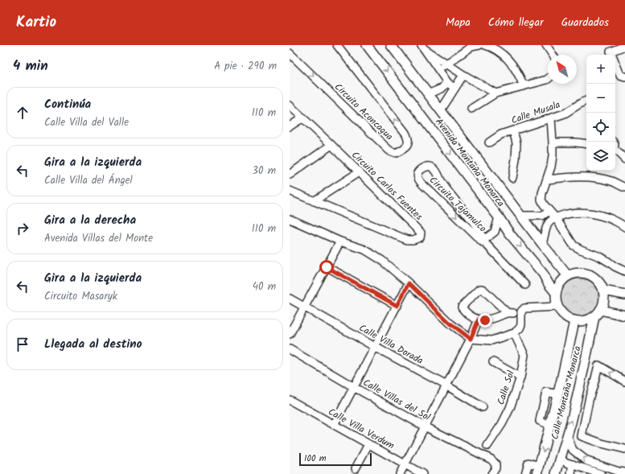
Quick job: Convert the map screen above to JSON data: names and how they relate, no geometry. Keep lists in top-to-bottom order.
{
  "streets": {
    "main road": ["Avenida Montaña Monarca", "Calle Montaña Monarca"],
    "street": [
      "Circuito Aconcagua",
      "Calle Musala",
      "Circuito Carlos Fuentes",
      "Circuito Tajamulco",
      "Calle Villa Dorada",
      "Calle Sol",
      "Calle Villas del Sol",
      "Calle Villa Verdum"
    ]
  },
  "crossings": [
    ["Avenida Montaña Monarca", "Calle Montaña Monarca"]
  ],
  "scale_bar": "100 m",
  "north": "top left",
  "page": {
    "header": "Kartio",
    "nav": ["Mapa", "Cómo llegar", "Guardados"],
    "heading": ["4 min", "A pie · 290 m"],
    "map_buttons": ["+", "−"],
    "list": [
      ["Continúa", "Calle Villa del Valle", "110 m"],
      ["Gira a la izquierda", "Calle Villa del Ángel", "30 m"],
      ["Gira a la derecha", "Avenida Villas del Monte", "110 m"],
      ["Gira a la izquierda", "Circuito Masaryk", "40 m"],
      "Llegada al destino"
    ],
    "scale": "100 m"
  }
}
